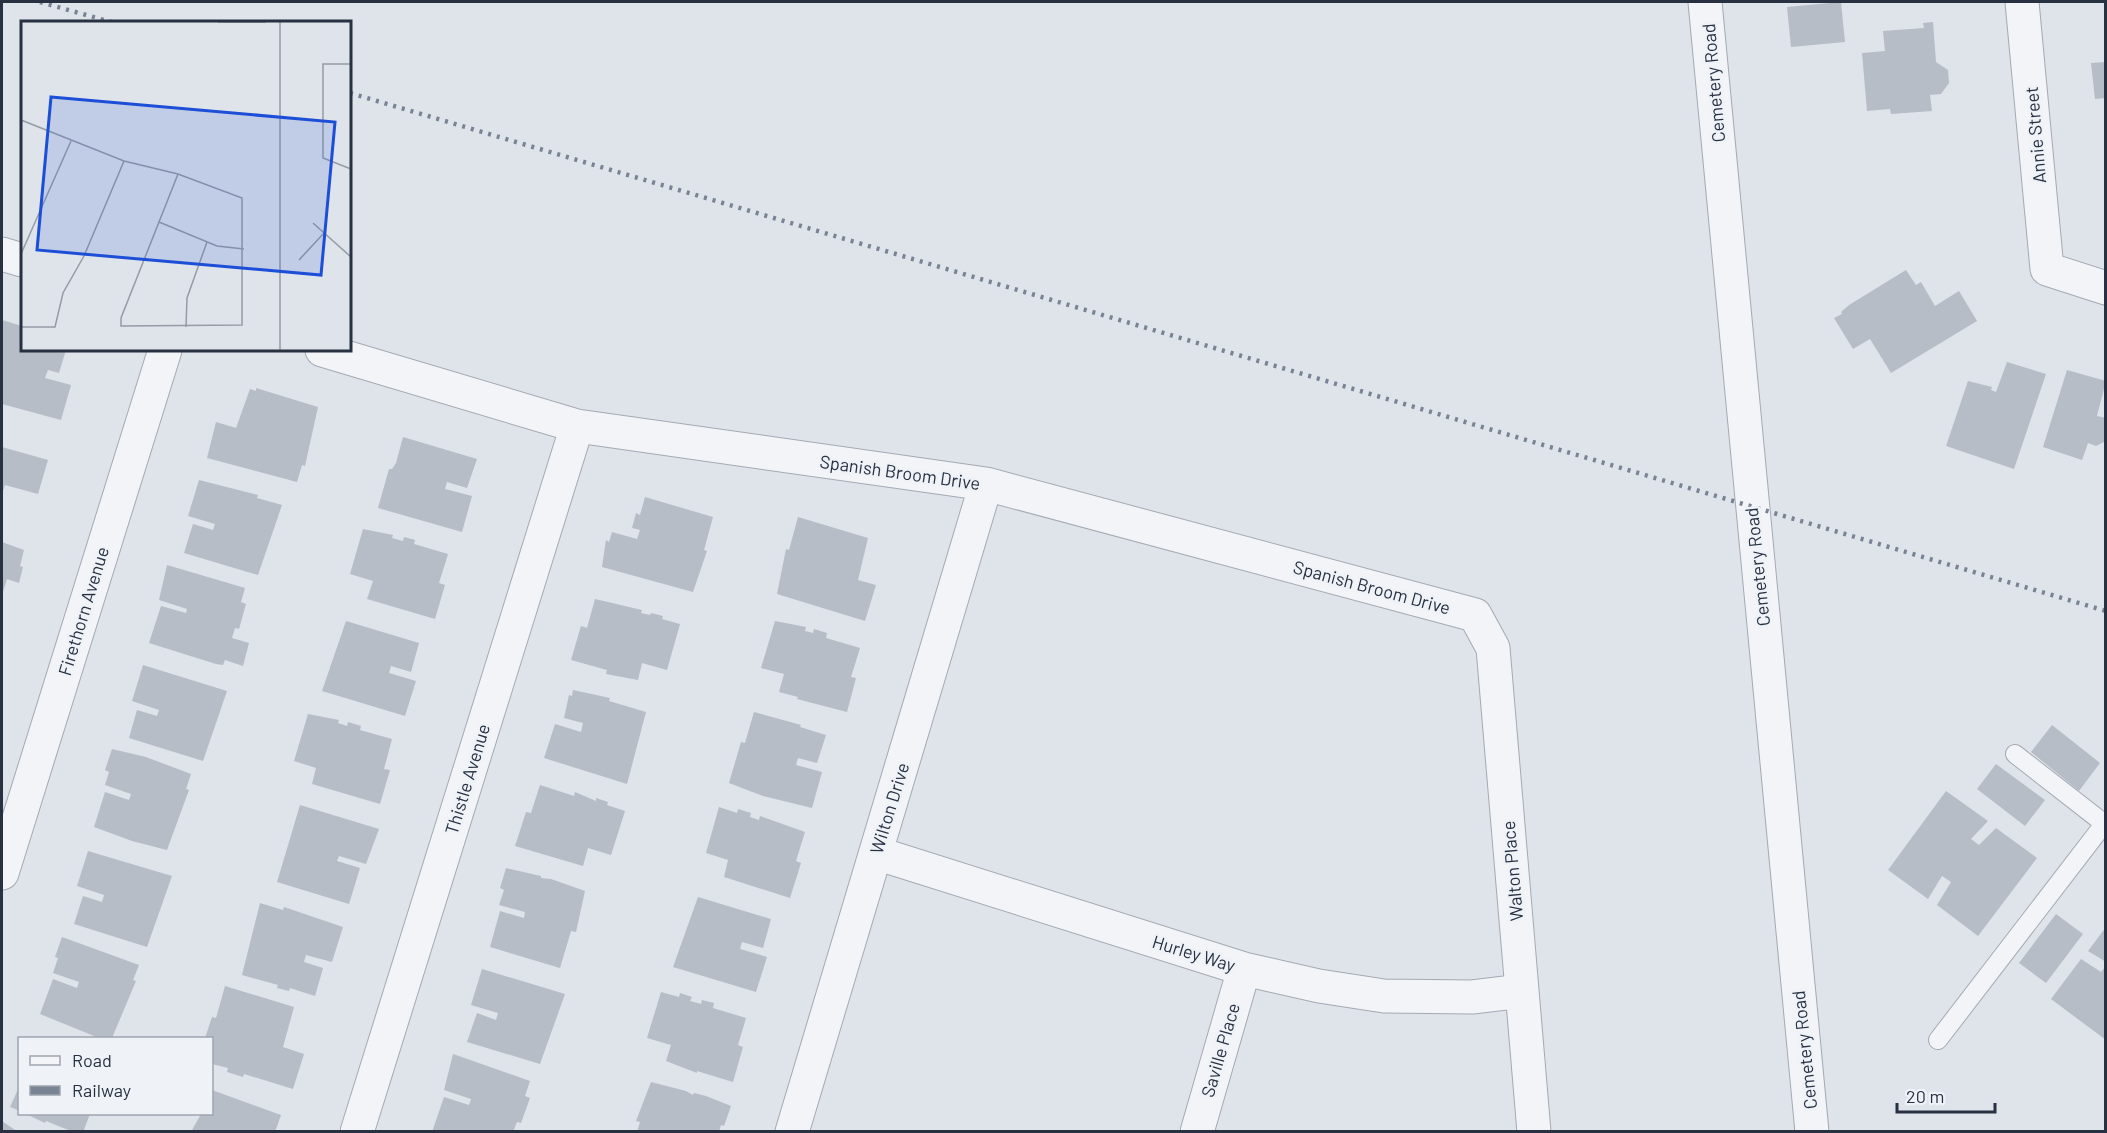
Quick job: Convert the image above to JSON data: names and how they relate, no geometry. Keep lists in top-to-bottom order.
{
  "streets": {
    "street": [
      "Cemetery Road",
      "Annie Street",
      "Spanish Broom Drive",
      "Firethorn Avenue",
      "Thistle Avenue",
      "Wilton Drive",
      "Walton Place",
      "Hurley Way",
      "Saville Place"
    ]
  },
  "crossings": [
    ["Spanish Broom Drive", "Thistle Avenue"],
    ["Spanish Broom Drive", "Wilton Drive"],
    ["Spanish Broom Drive", "Walton Place"],
    ["Wilton Drive", "Hurley Way"],
    ["Walton Place", "Hurley Way"],
    ["Hurley Way", "Saville Place"]
  ],
  "legend": ["Road", "Railway"],
  "scale_bar": "20 m"
}
